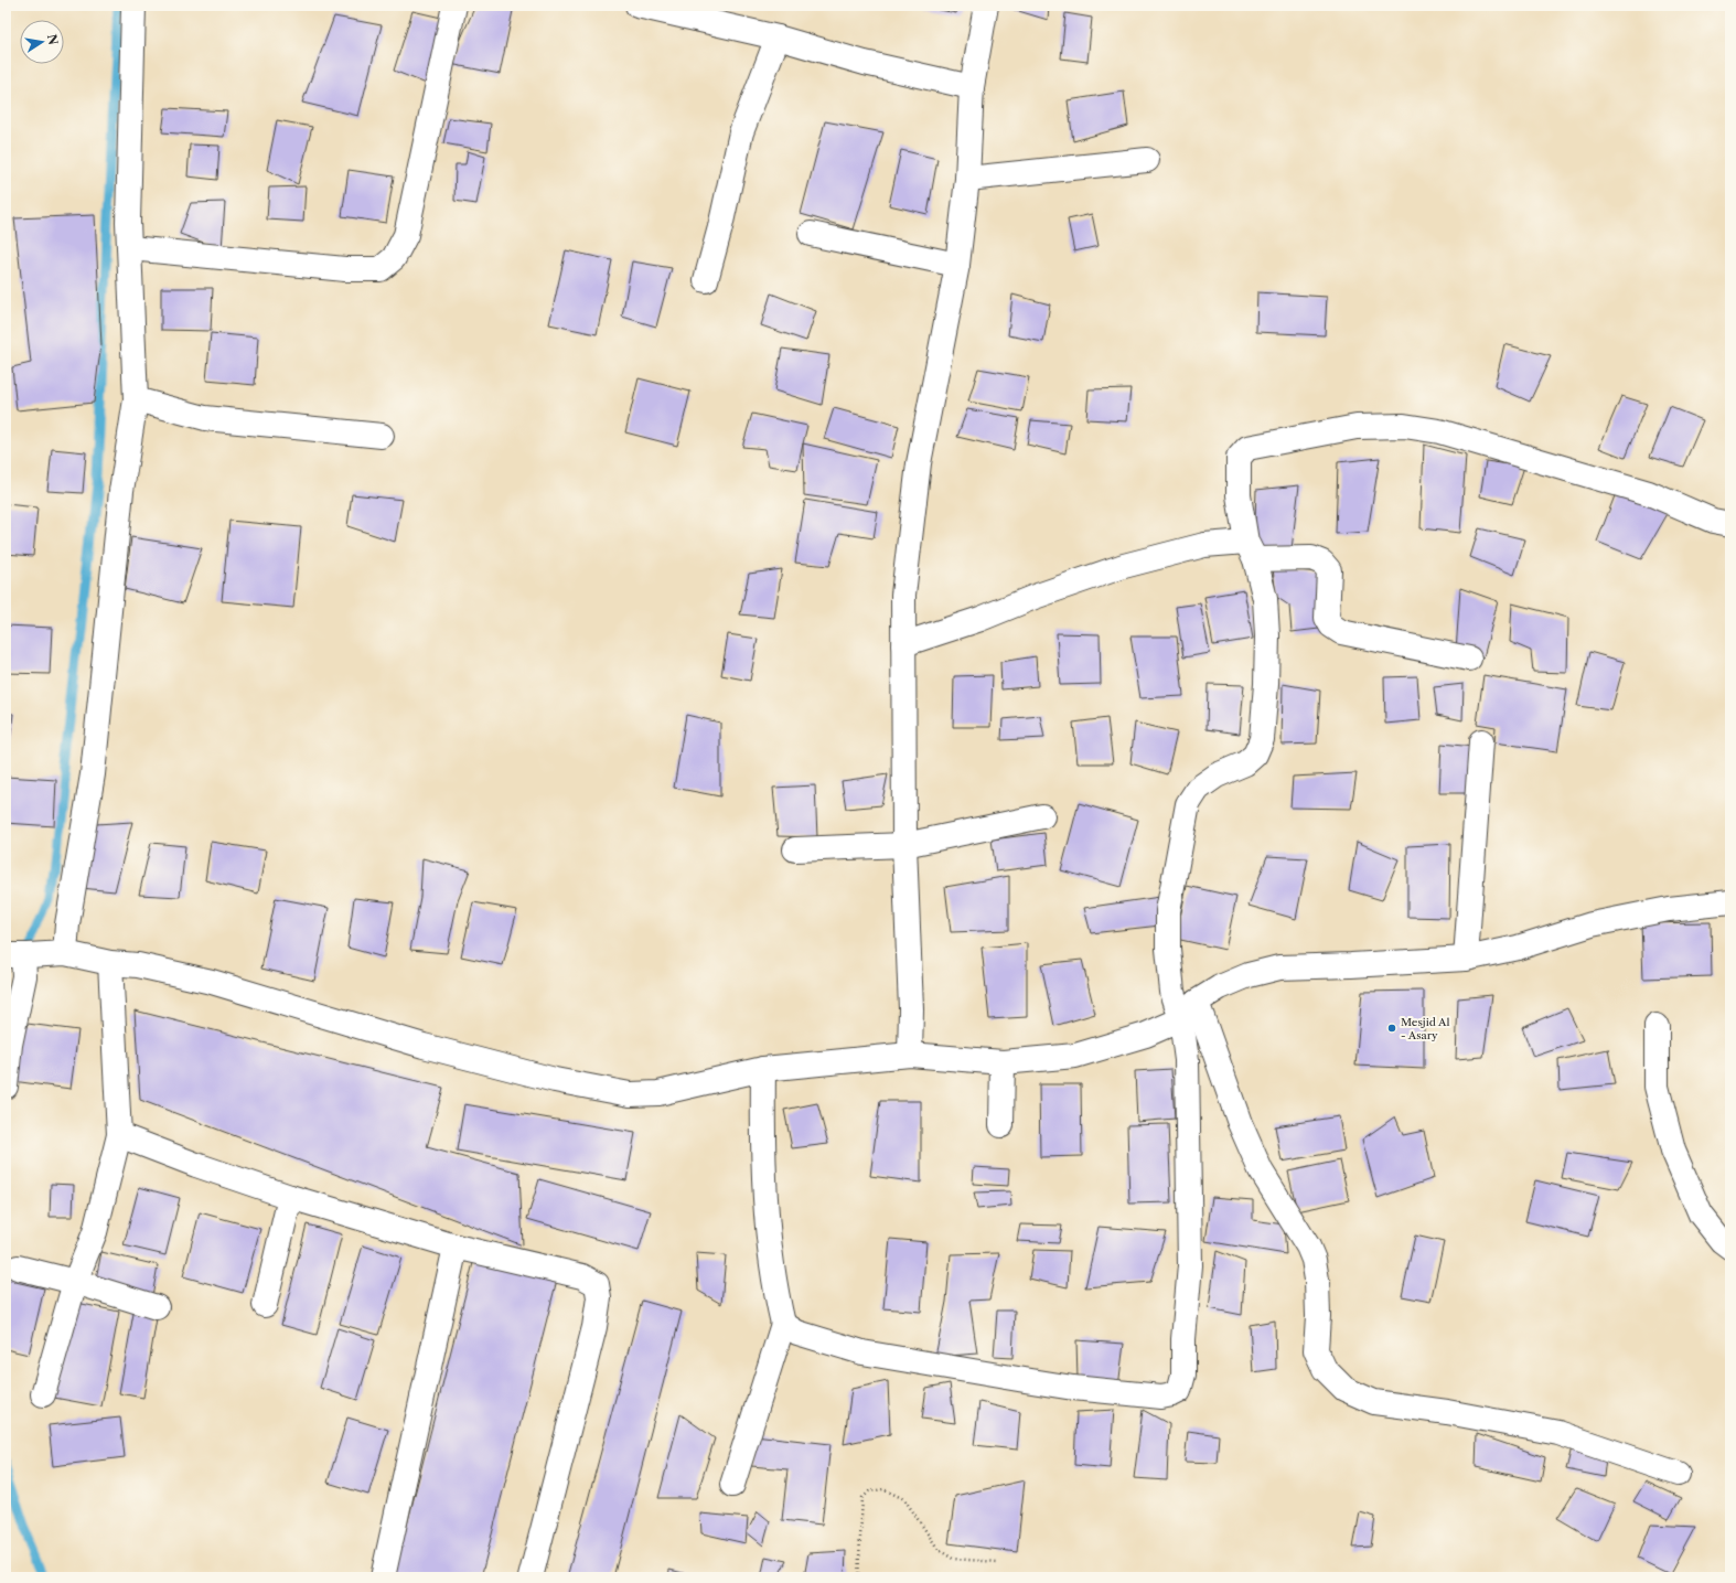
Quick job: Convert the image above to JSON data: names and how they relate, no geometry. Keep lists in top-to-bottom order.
{
  "places": ["Mesjid Al - Asary"],
  "north": "right"
}
